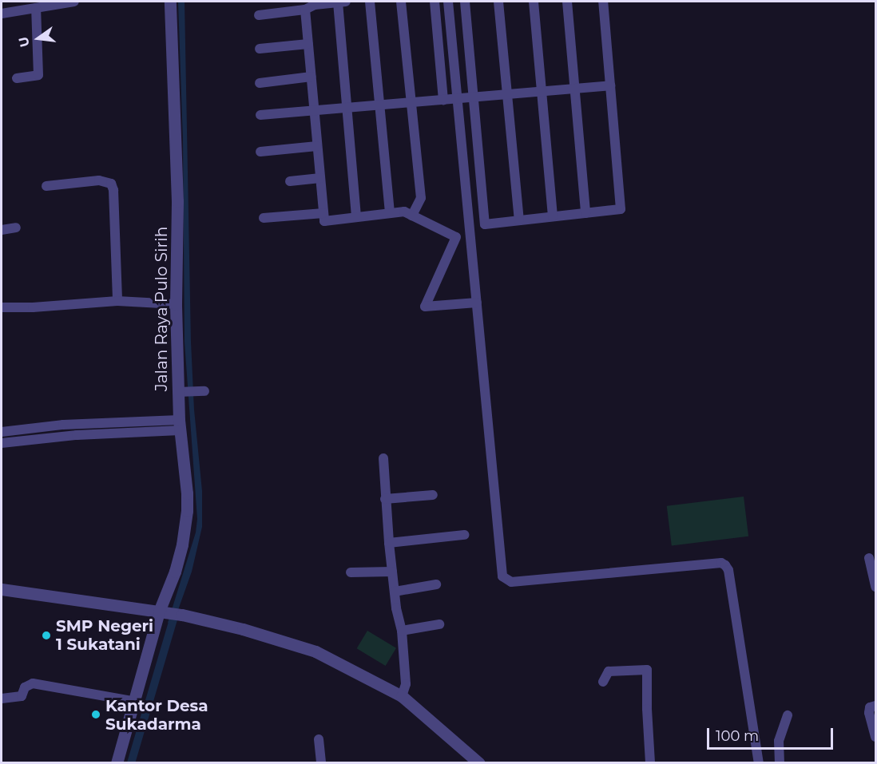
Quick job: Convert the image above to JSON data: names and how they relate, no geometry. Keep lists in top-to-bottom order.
{
  "streets": {
    "street": ["Jalan Raya Pulo Sirih"]
  },
  "places": ["SMP Negeri 1 Sukatani", "Kantor Desa Sukadarma"],
  "scale_bar": "100 m",
  "north": "left"
}
